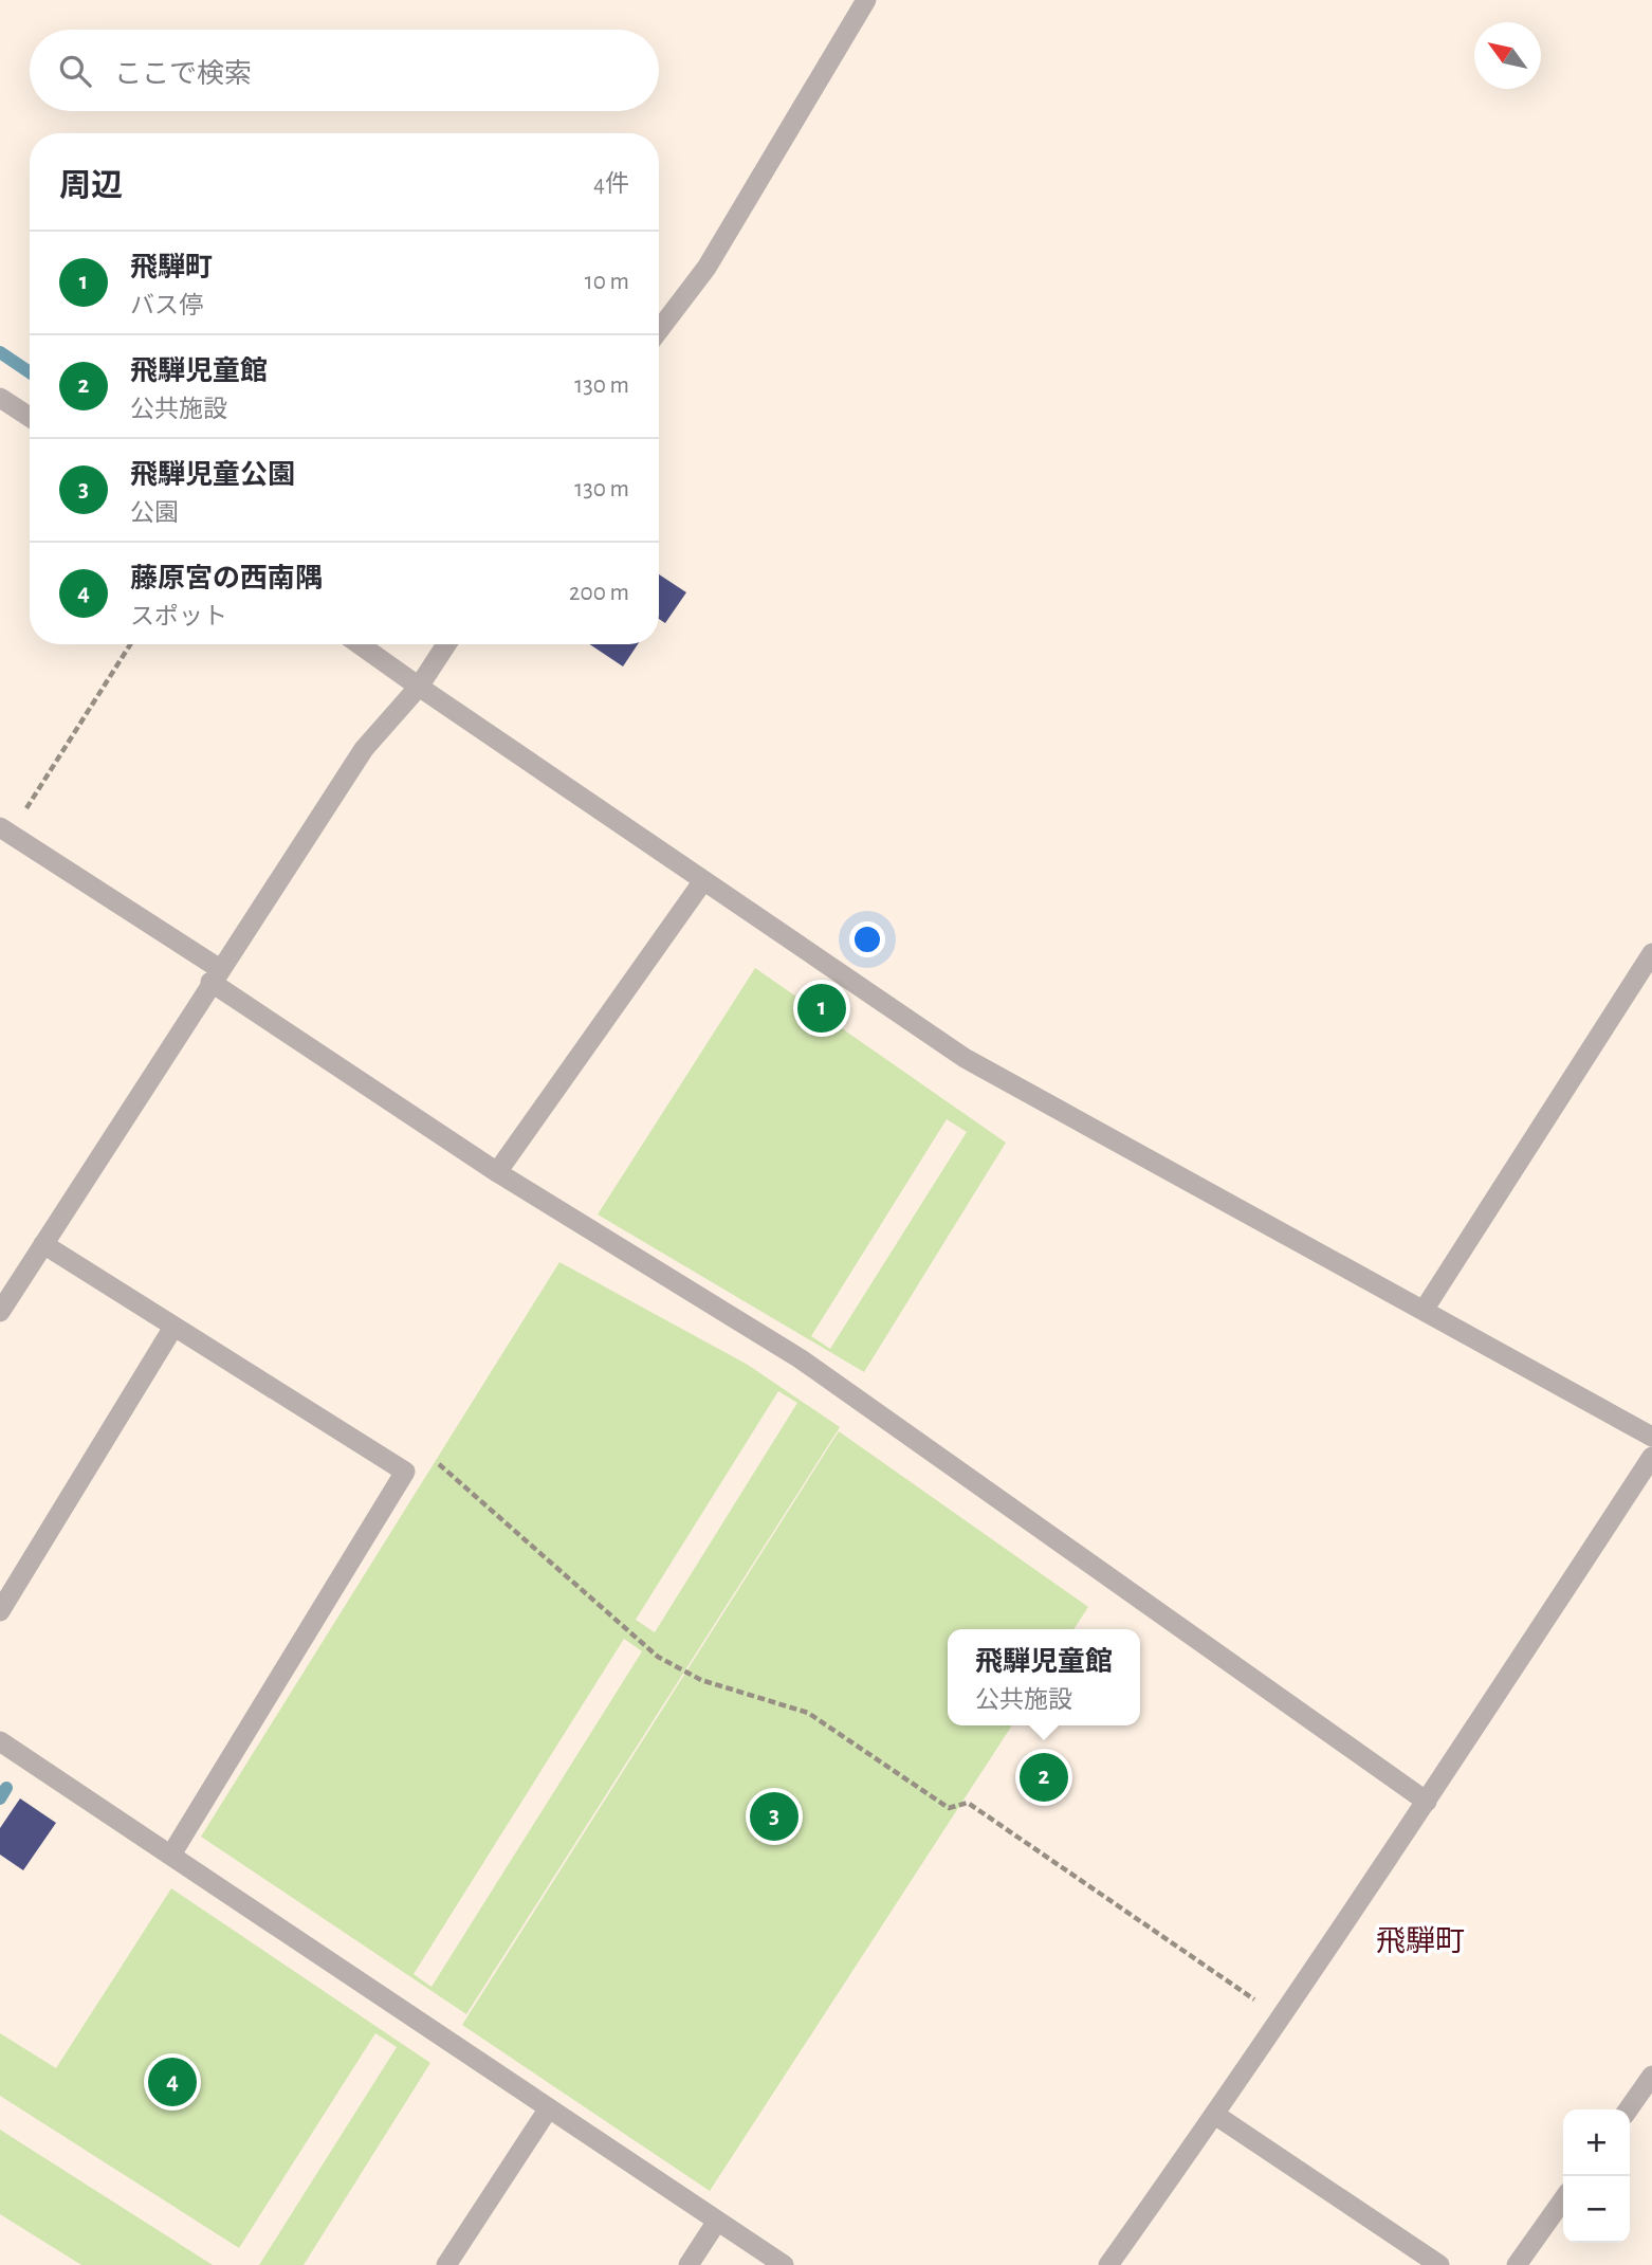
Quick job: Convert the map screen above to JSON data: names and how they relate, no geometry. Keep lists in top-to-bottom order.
{
  "districts": ["飛騨町"],
  "north": "top left",
  "page": {
    "search": "ここで検索",
    "heading": ["周辺", "4件"],
    "list": [
      {
        "mark": "1",
        "name": "飛騨町",
        "note": "バス停",
        "value": "10 m"
      },
      {
        "mark": "2",
        "name": "飛騨児童館",
        "note": "公共施設",
        "value": "130 m"
      },
      {
        "mark": "3",
        "name": "飛騨児童公園",
        "note": "公園",
        "value": "130 m"
      },
      {
        "mark": "4",
        "name": "藤原宮の西南隅",
        "note": "スポット",
        "value": "200 m"
      }
    ],
    "pins": [
      "1",
      "2",
      "3",
      "4"
    ],
    "popup": ["飛騨児童館", "公共施設"],
    "map_buttons": ["+", "−"]
  }
}
